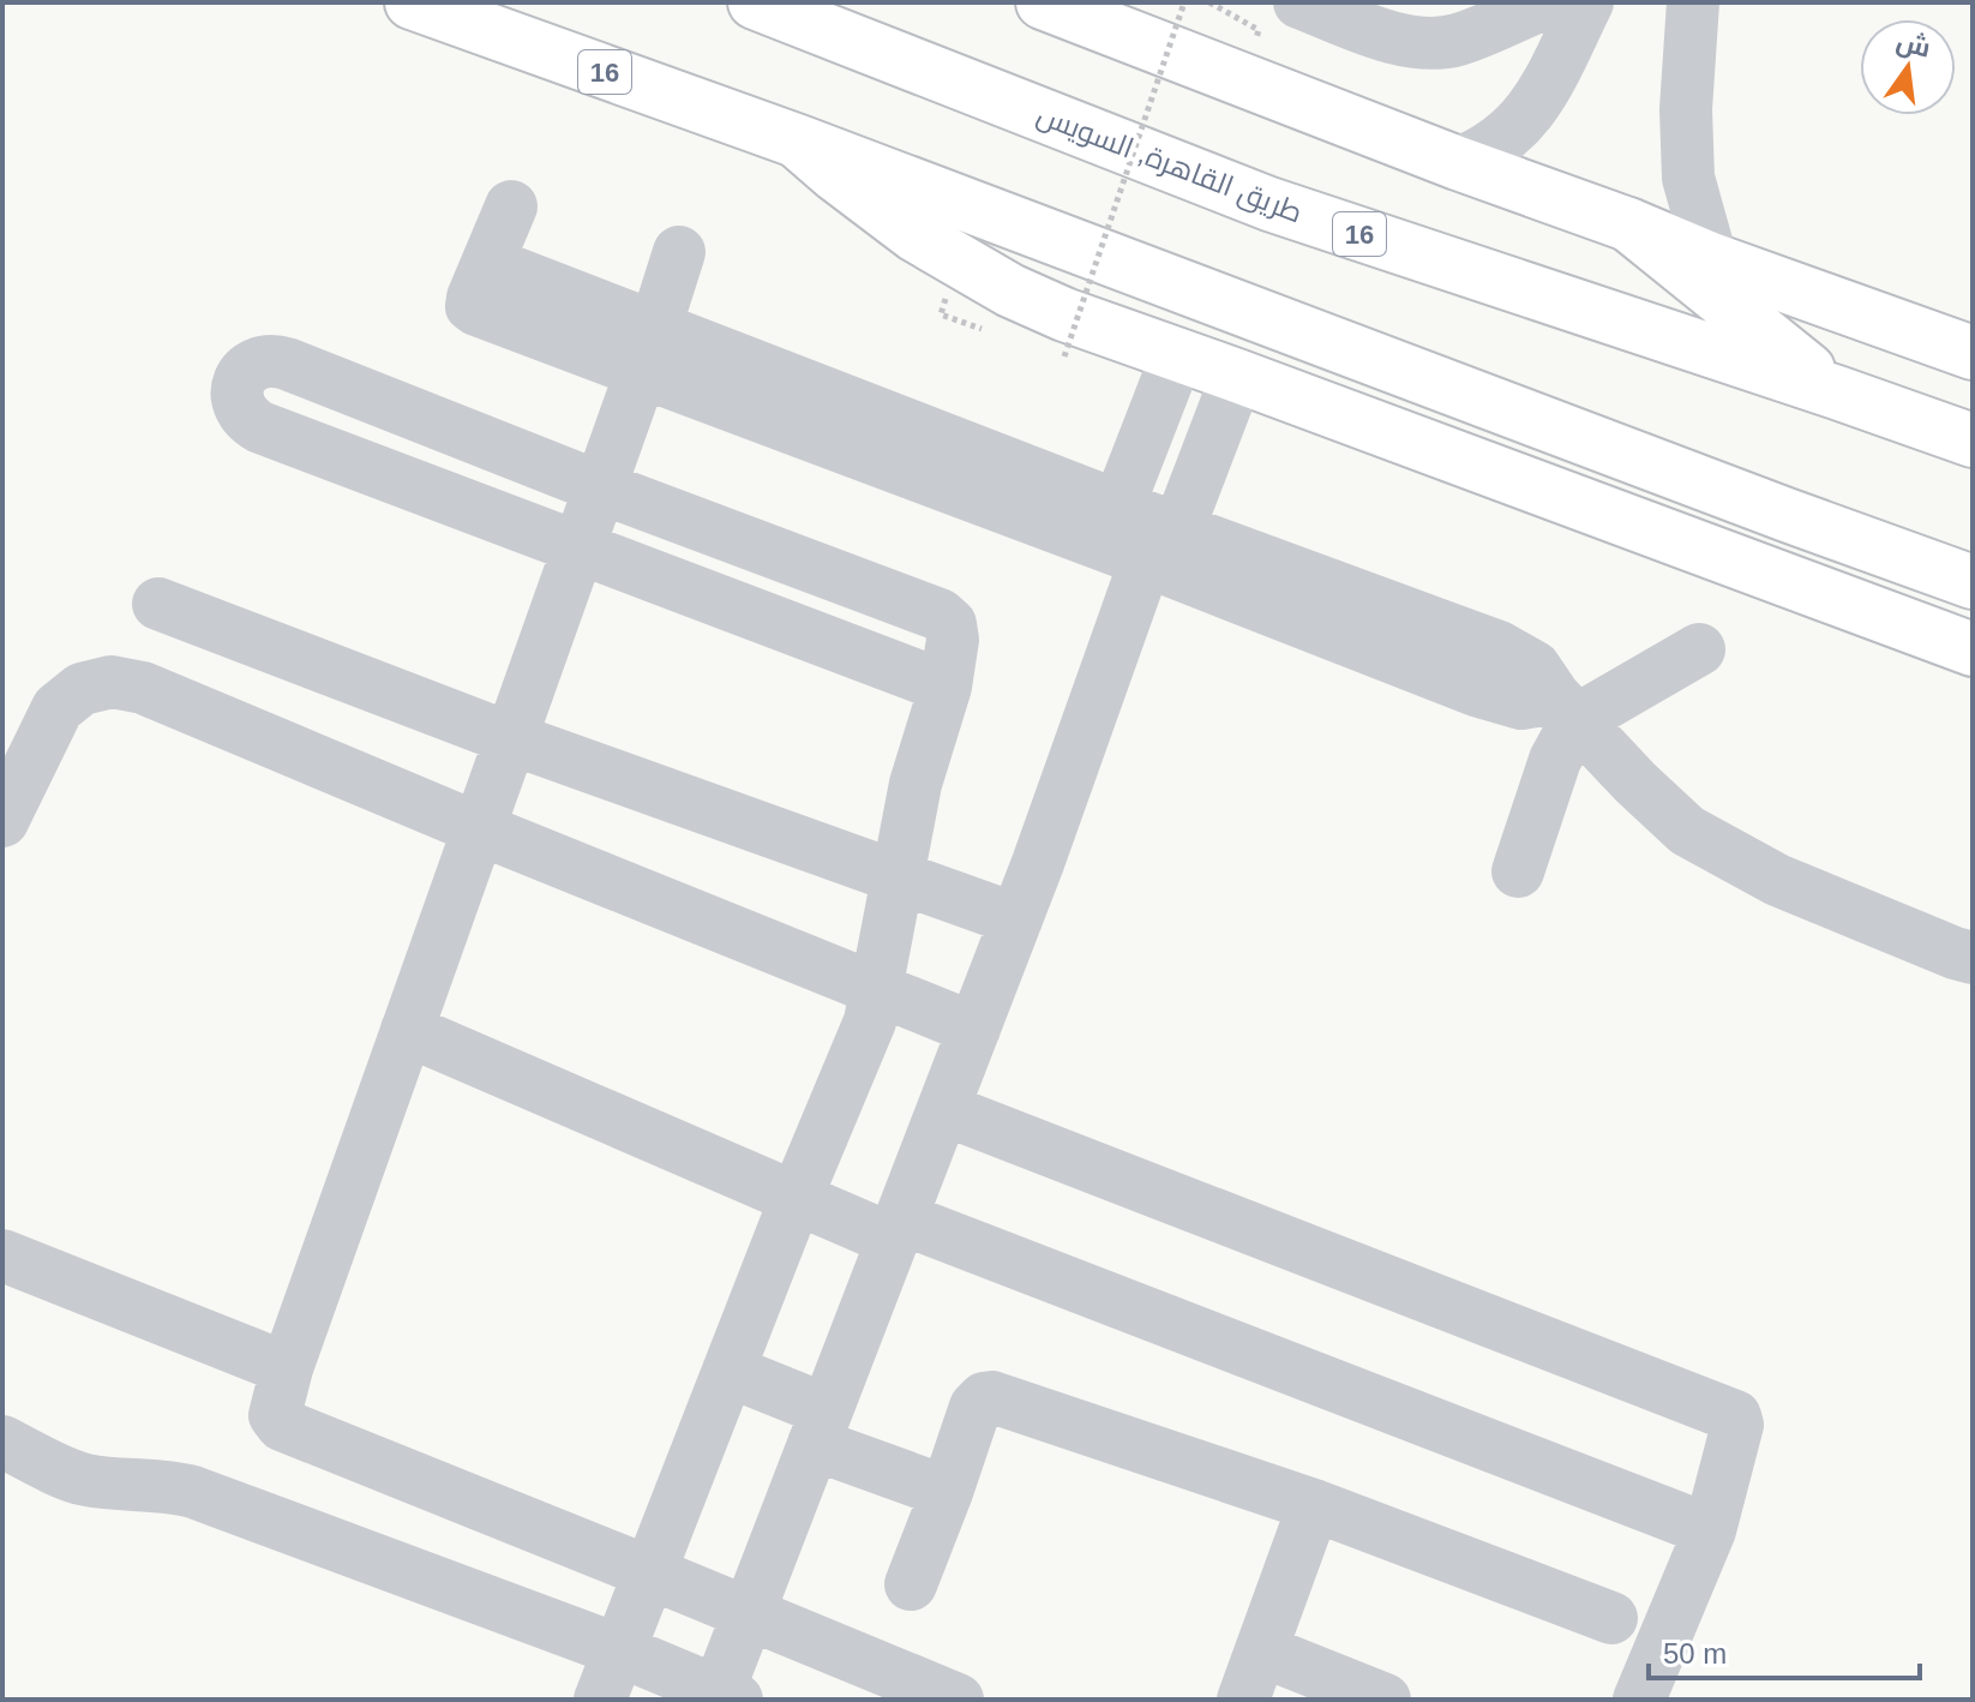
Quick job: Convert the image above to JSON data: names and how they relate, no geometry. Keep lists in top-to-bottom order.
{
  "streets": {
    "main road": ["16", "طريق القاهرة, السويس"]
  },
  "crossings": [
    ["16", "طريق القاهرة, السويس"]
  ],
  "scale_bar": "50 m",
  "north": "top"
}
